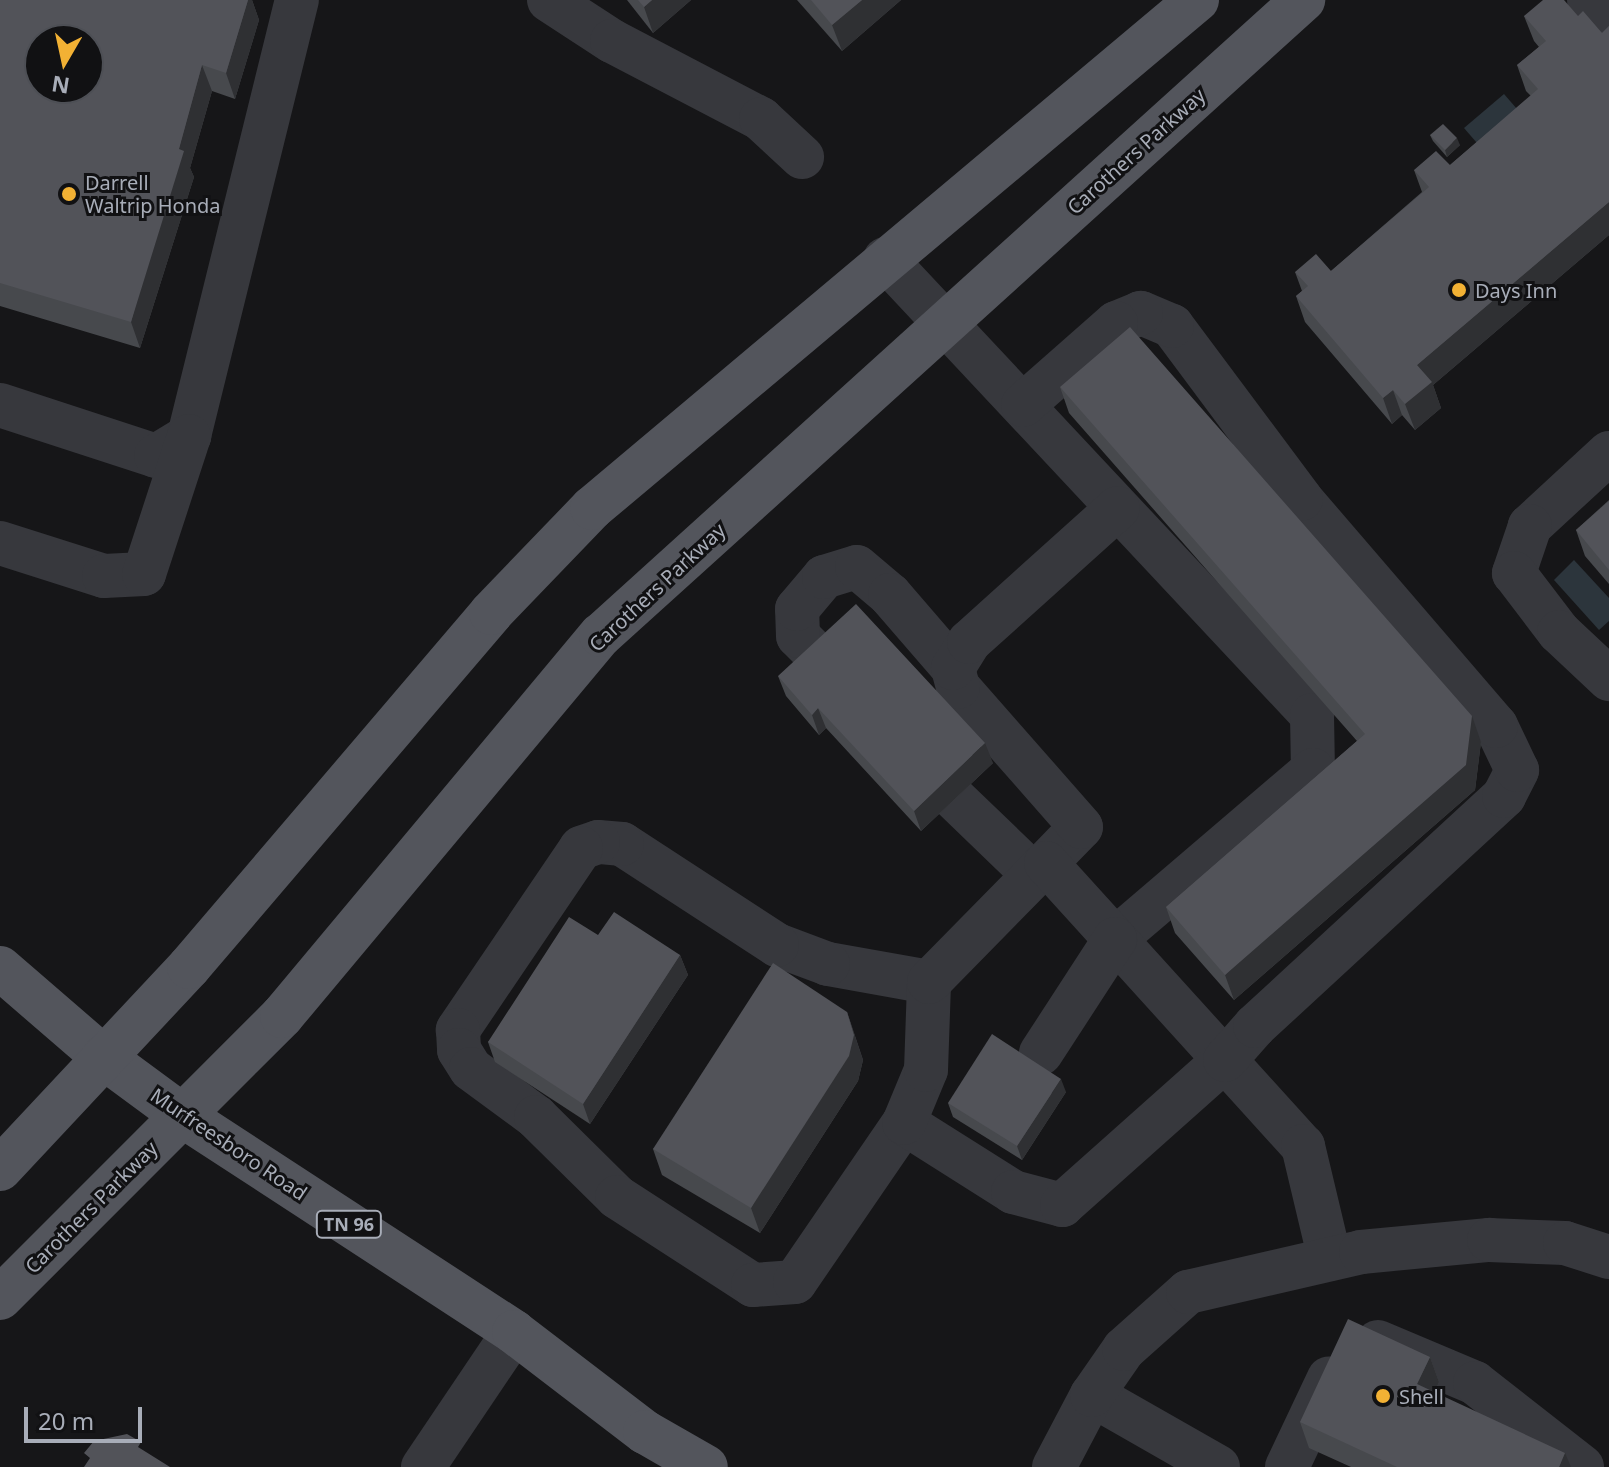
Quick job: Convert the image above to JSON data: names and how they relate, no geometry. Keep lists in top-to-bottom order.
{
  "streets": {
    "main road": ["Carothers Parkway", "Murfreesboro Road", "TN 96"]
  },
  "crossings": [
    ["Carothers Parkway", "Murfreesboro Road"]
  ],
  "places": ["Darrell Waltrip Honda", "Days Inn", "Shell"],
  "scale_bar": "20 m",
  "north": "bottom"
}
